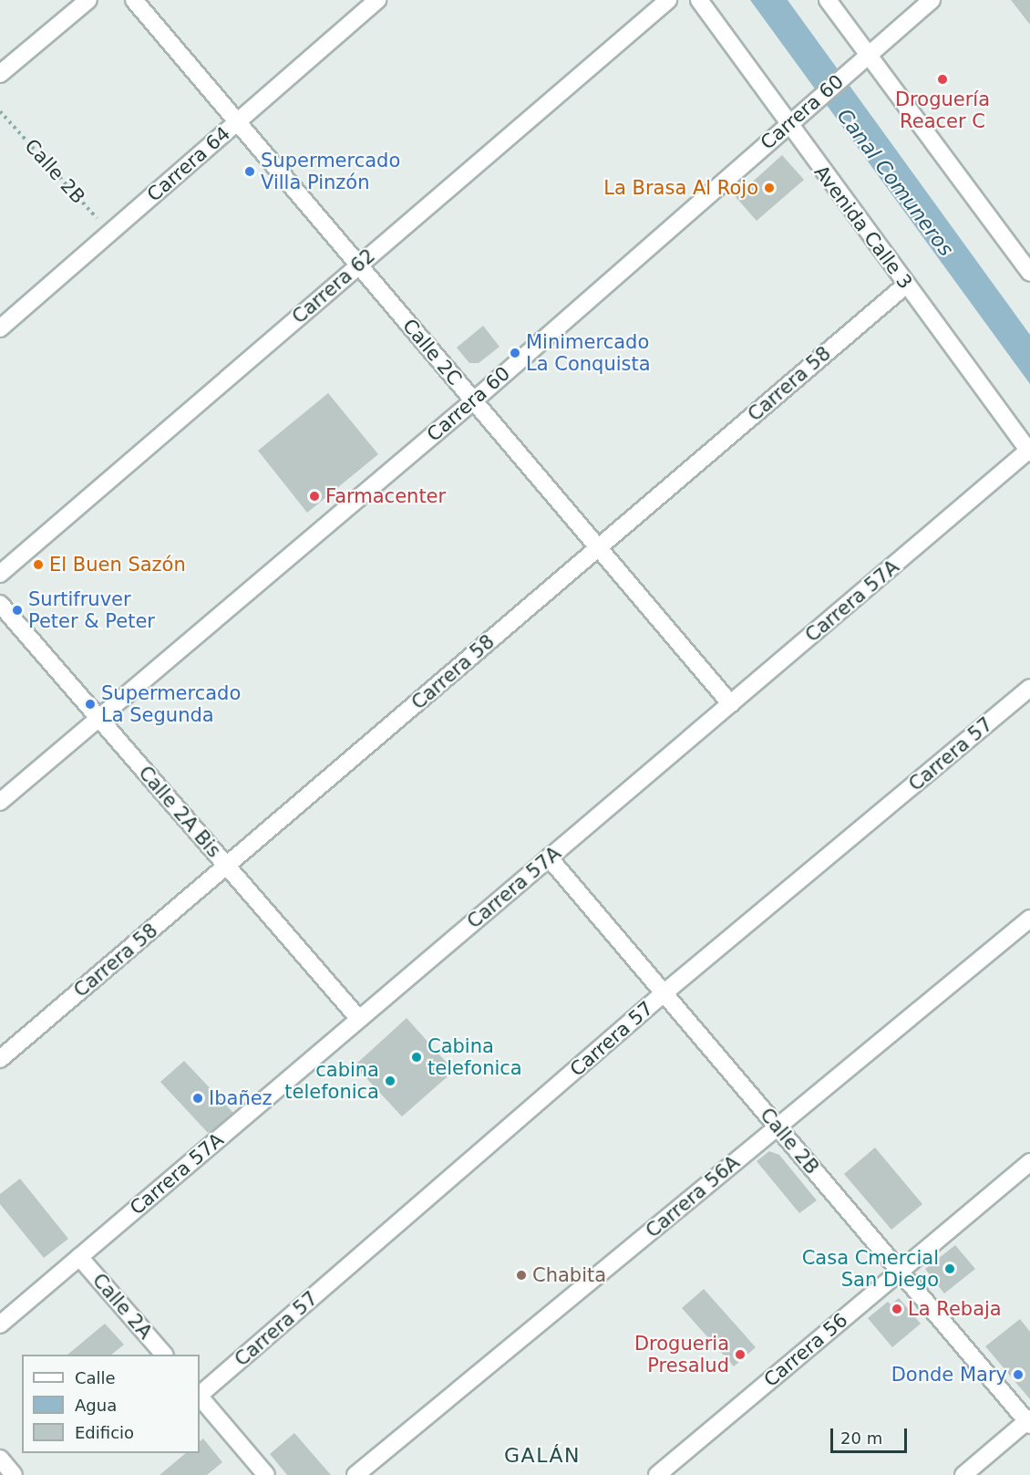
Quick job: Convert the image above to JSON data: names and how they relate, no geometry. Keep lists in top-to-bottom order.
{
  "streets": {
    "street": [
      "Carrera 60",
      "Carrera 64",
      "Calle 2B",
      "Avenida Calle 3",
      "Carrera 62",
      "Calle 2C",
      "Carrera 58",
      "Carrera 57A",
      "Carrera 57",
      "Calle 2A Bis",
      "Carrera 56A",
      "Calle 2A",
      "Carrera 56"
    ]
  },
  "crossings": [
    ["Carrera 60", "Avenida Calle 3"],
    ["Carrera 60", "Calle 2C"],
    ["Carrera 60", "Calle 2A Bis"],
    ["Carrera 64", "Calle 2B"],
    ["Carrera 64", "Calle 2C"],
    ["Calle 2B", "Carrera 57A"],
    ["Calle 2B", "Carrera 57"],
    ["Calle 2B", "Carrera 56A"],
    ["Calle 2B", "Carrera 56"],
    ["Avenida Calle 3", "Carrera 58"],
    ["Avenida Calle 3", "Carrera 57A"],
    ["Carrera 62", "Calle 2C"],
    ["Calle 2C", "Carrera 58"],
    ["Calle 2C", "Carrera 57A"],
    ["Carrera 58", "Calle 2A Bis"],
    ["Carrera 57A", "Calle 2A Bis"],
    ["Carrera 57A", "Calle 2A"]
  ],
  "districts": ["GALÁN"],
  "water": ["Canal Comuneros"],
  "places": [
    "Droguería Reacer C",
    "Supermercado Villa Pinzón",
    "La Brasa Al Rojo",
    "Minimercado La Conquista",
    "Farmacenter",
    "El Buen Sazón",
    "Surtifruver Peter & Peter",
    "Supermercado La Segunda",
    "Cabina telefonica",
    "cabina telefonica",
    "Ibañez",
    "Casa Cmercial San Diego",
    "Chabita",
    "La Rebaja",
    "Drogueria Presalud",
    "Donde Mary"
  ],
  "legend": ["Calle", "Agua", "Edificio"],
  "scale_bar": "20 m"
}
